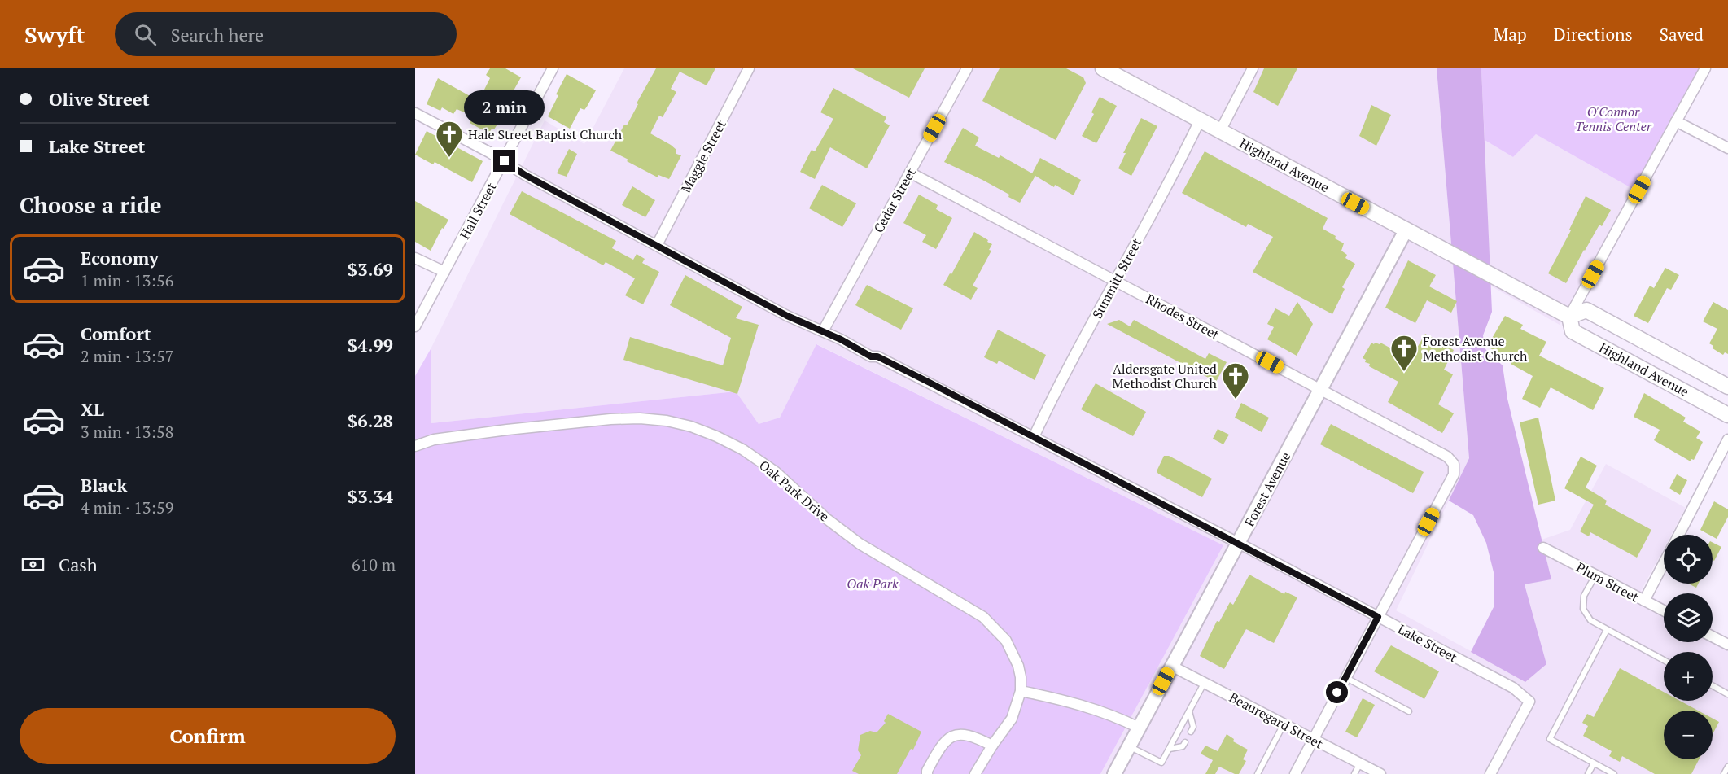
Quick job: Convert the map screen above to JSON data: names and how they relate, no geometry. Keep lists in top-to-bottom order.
{
  "streets": {
    "main road": ["Highland Avenue"],
    "street": [
      "Maggie Street",
      "Cedar Street",
      "Hall Street",
      "Summitt Street",
      "Rhodes Street",
      "Forest Avenue",
      "Oak Park Drive",
      "Plum Street",
      "Lake Street",
      "Beauregard Street"
    ]
  },
  "crossings": [
    ["Maggie Street", "Lake Street"],
    ["Highland Avenue", "Summitt Street"],
    ["Highland Avenue", "Forest Avenue"],
    ["Cedar Street", "Rhodes Street"],
    ["Cedar Street", "Lake Street"],
    ["Hall Street", "Lake Street"],
    ["Summitt Street", "Rhodes Street"],
    ["Summitt Street", "Lake Street"],
    ["Rhodes Street", "Forest Avenue"],
    ["Rhodes Street", "Lake Street"],
    ["Forest Avenue", "Lake Street"],
    ["Forest Avenue", "Beauregard Street"]
  ],
  "parks": ["O'Connor Tennis Center", "Oak Park"],
  "places": {
    "church": ["Hale Street Baptist Church", "Forest Avenue Methodist Church", "Aldersgate United Methodist Church"]
  },
  "page": {
    "header": "Swyft",
    "search": "Search here",
    "nav": ["Map", "Directions", "Saved"],
    "banner": ["Olive Street", "Lake Street"],
    "bubble": "2 min",
    "heading": "Choose a ride",
    "list": [
      {
        "name": "Economy",
        "note": "1 min · 13:56",
        "value": "$3.69"
      },
      {
        "name": "Comfort",
        "note": "2 min · 13:57",
        "value": "$4.99"
      },
      {
        "name": "XL",
        "note": "3 min · 13:58",
        "value": "$6.28"
      },
      {
        "name": "Black",
        "note": "4 min · 13:59",
        "value": "$3.34"
      }
    ],
    "map_buttons": ["+", "−"],
    "pay": ["Cash", "610 m"],
    "buttons": "Confirm"
  }
}
